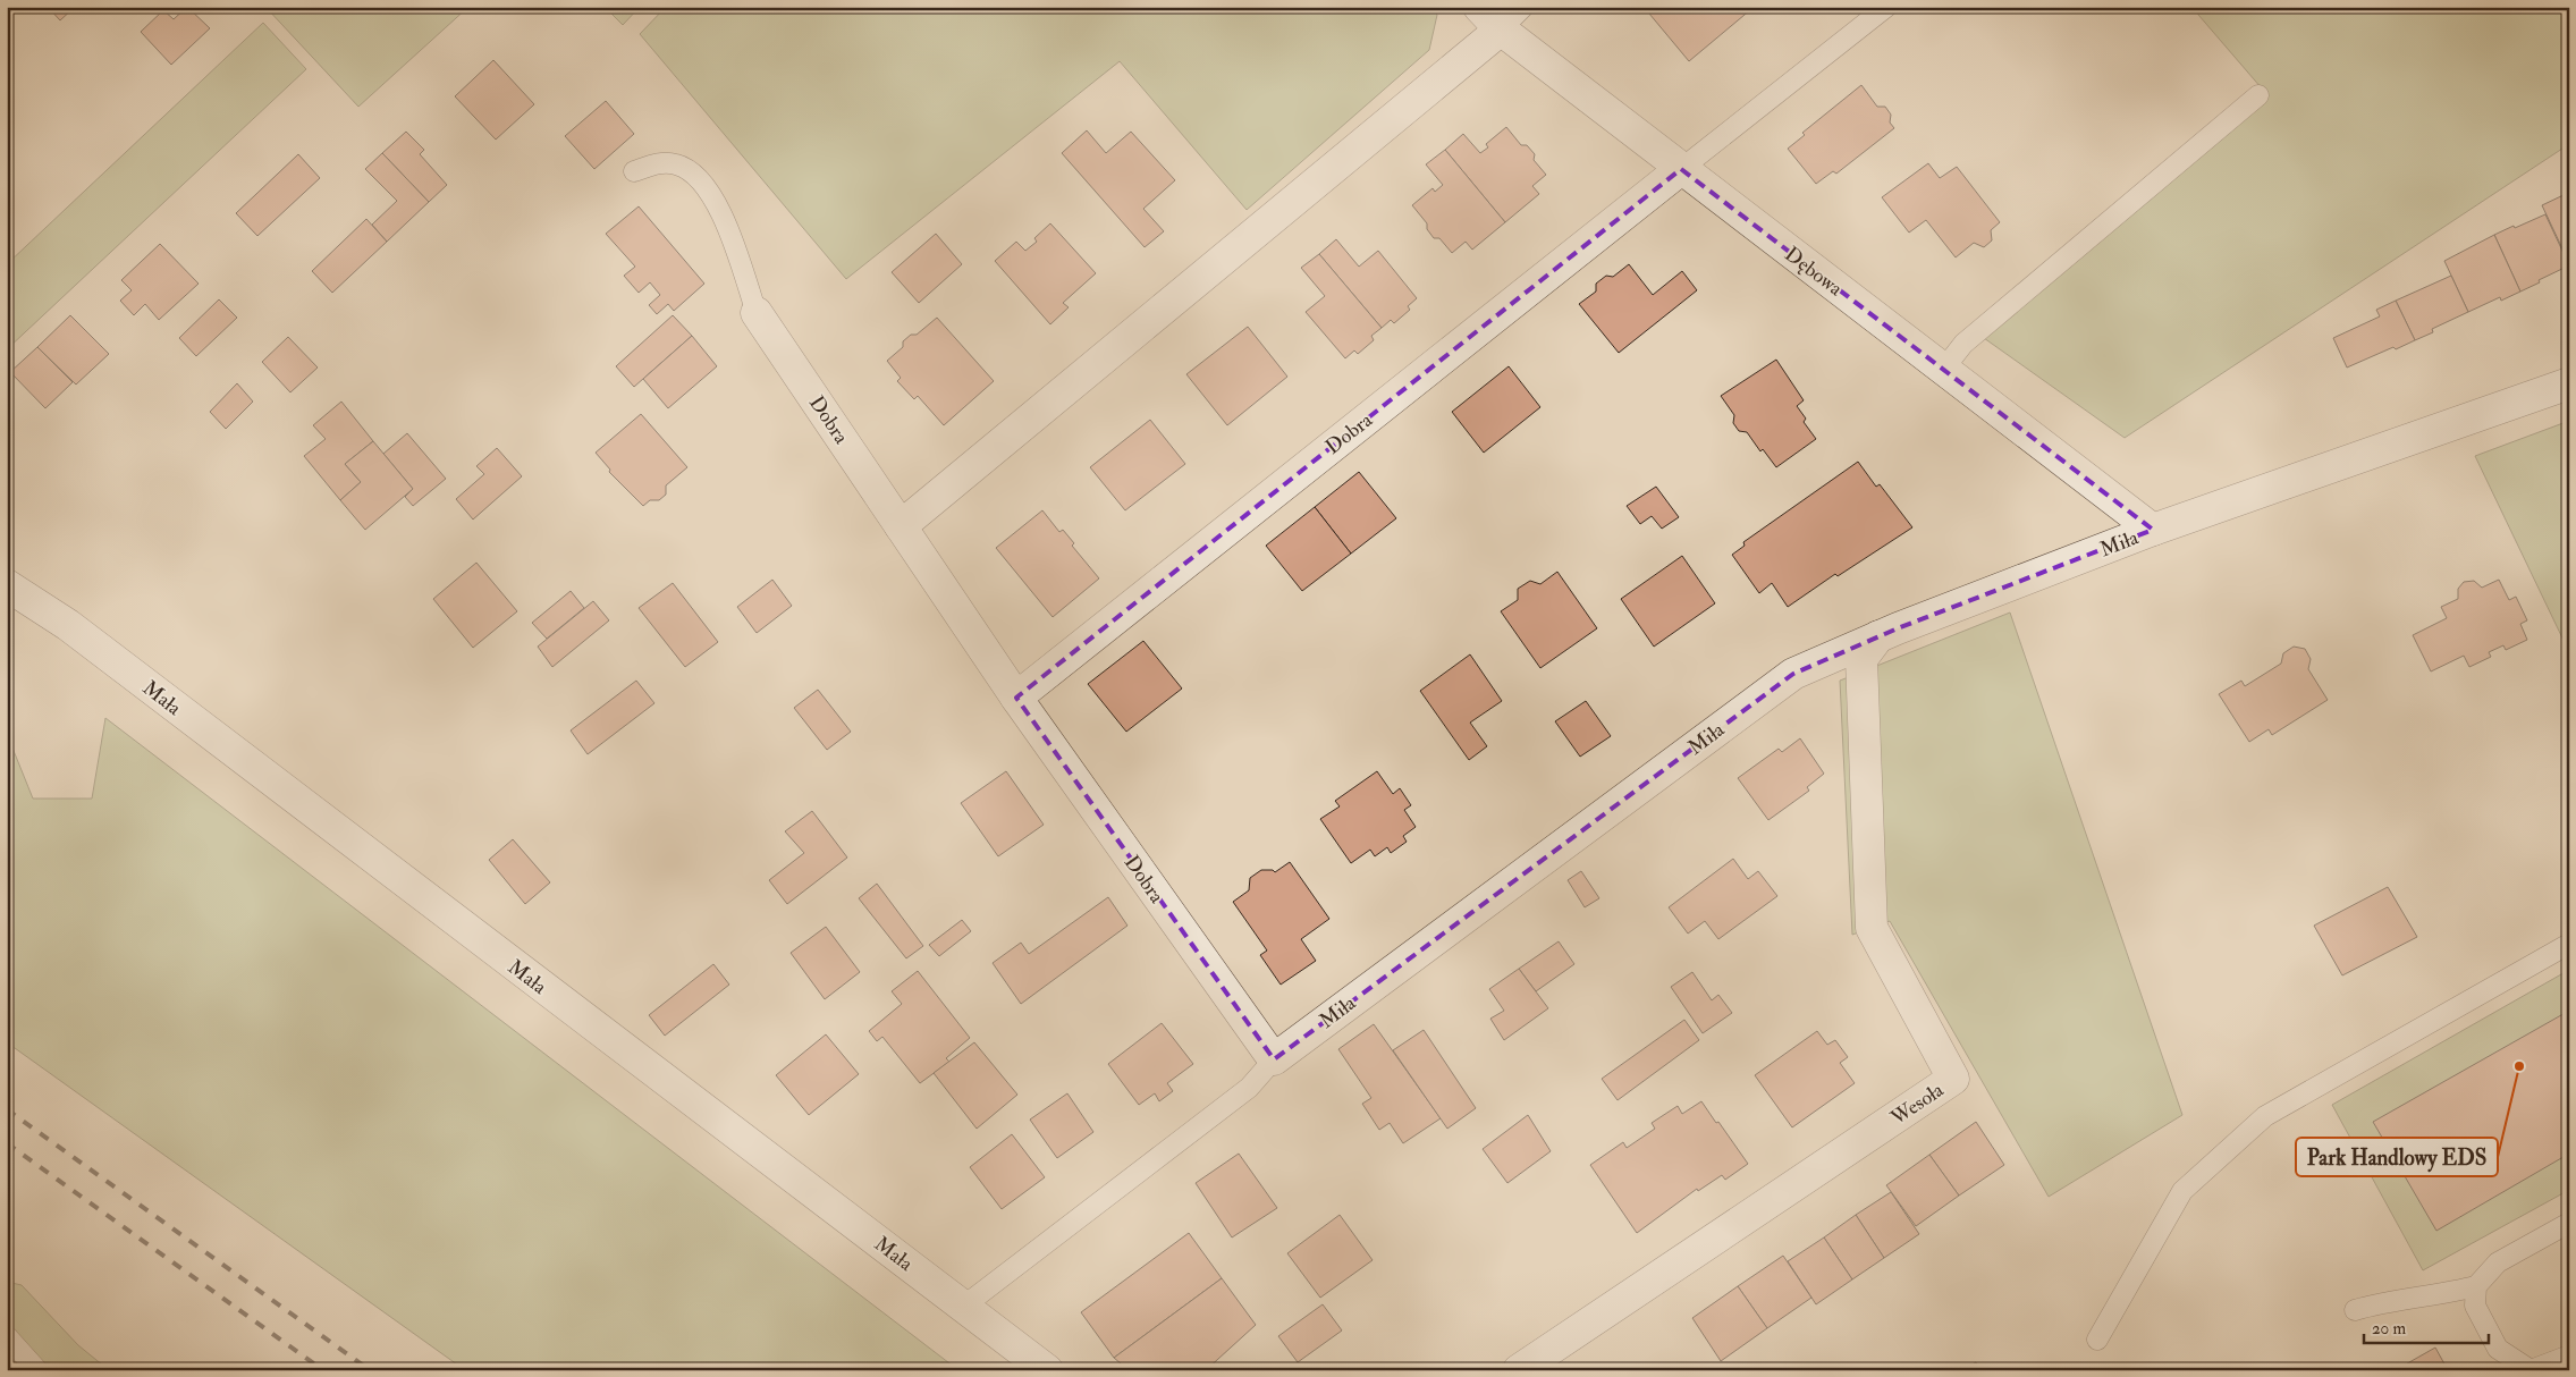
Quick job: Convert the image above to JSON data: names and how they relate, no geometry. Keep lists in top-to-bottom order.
{
  "streets": {
    "street": [
      "Dębowa",
      "Dobra",
      "Miła",
      "Mała",
      "Wesoła"
    ]
  },
  "crossings": [
    ["Dębowa", "Dobra"],
    ["Dębowa", "Miła"],
    ["Dobra", "Miła"],
    ["Miła", "Mała"],
    ["Miła", "Wesoła"]
  ],
  "places": ["Park Handlowy EDS"],
  "scale_bar": "20 m"
}
